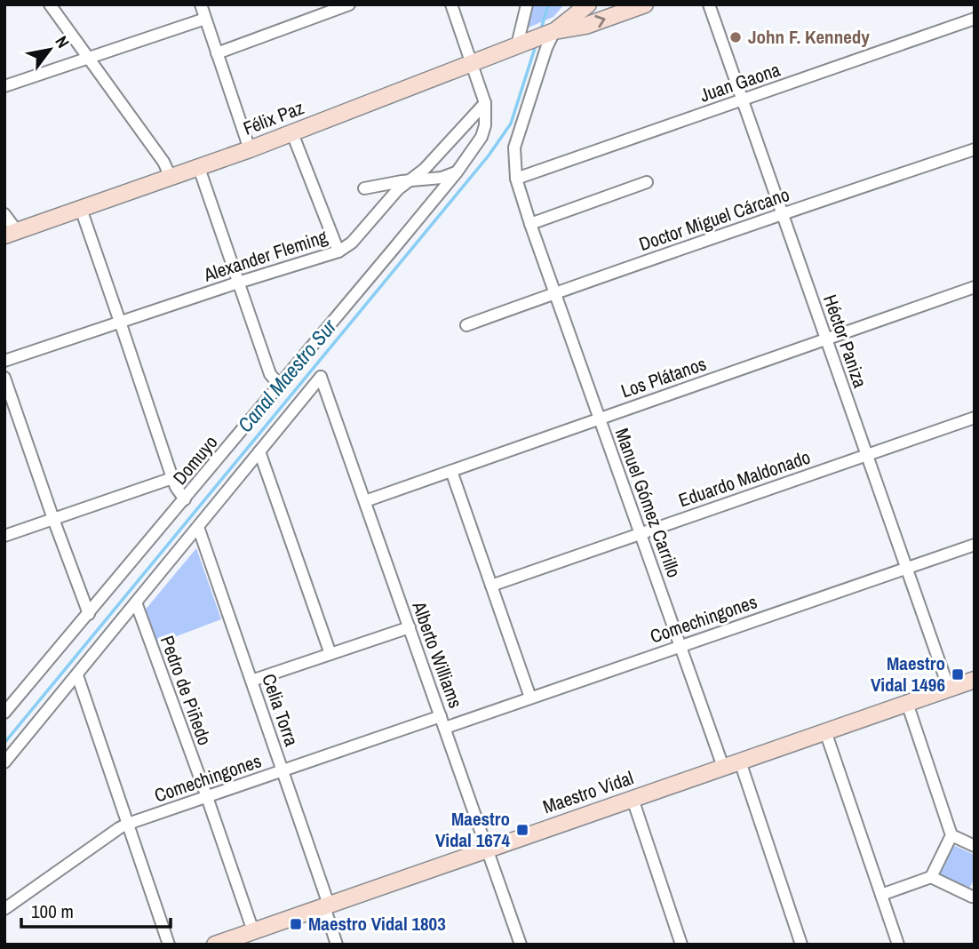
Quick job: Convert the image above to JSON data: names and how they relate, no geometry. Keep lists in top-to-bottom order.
{
  "streets": {
    "main road": ["Félix Paz", "Maestro Vidal"],
    "street": [
      "Juan Gaona",
      "Doctor Miguel Cárcano",
      "Alexander Fleming",
      "Héctor Paniza",
      "Los Plátanos",
      "Domuyo",
      "Eduardo Maldonado",
      "Manuel Gómez Carrillo",
      "Comechingones",
      "Alberto Williams",
      "Pedro de Piñedo",
      "Celia Torra"
    ]
  },
  "crossings": [
    ["Juan Gaona", "Héctor Paniza"],
    ["Juan Gaona", "Manuel Gómez Carrillo"],
    ["Félix Paz", "Manuel Gómez Carrillo"],
    ["Doctor Miguel Cárcano", "Héctor Paniza"],
    ["Doctor Miguel Cárcano", "Manuel Gómez Carrillo"],
    ["Alexander Fleming", "Domuyo"],
    ["Héctor Paniza", "Los Plátanos"],
    ["Héctor Paniza", "Eduardo Maldonado"],
    ["Héctor Paniza", "Comechingones"],
    ["Héctor Paniza", "Maestro Vidal"],
    ["Los Plátanos", "Manuel Gómez Carrillo"],
    ["Los Plátanos", "Alberto Williams"],
    ["Eduardo Maldonado", "Manuel Gómez Carrillo"],
    ["Manuel Gómez Carrillo", "Comechingones"],
    ["Manuel Gómez Carrillo", "Maestro Vidal"],
    ["Comechingones", "Alberto Williams"],
    ["Comechingones", "Pedro de Piñedo"],
    ["Comechingones", "Celia Torra"],
    ["Alberto Williams", "Maestro Vidal"],
    ["Pedro de Piñedo", "Maestro Vidal"],
    ["Celia Torra", "Maestro Vidal"]
  ],
  "water": ["Canal Maestro Sur"],
  "places": {
    "other": ["John F. Kennedy"],
    "transit": ["Maestro Vidal 1496", "Maestro Vidal 1674", "Maestro Vidal 1803"]
  },
  "scale_bar": "100 m",
  "north": "top right"
}
